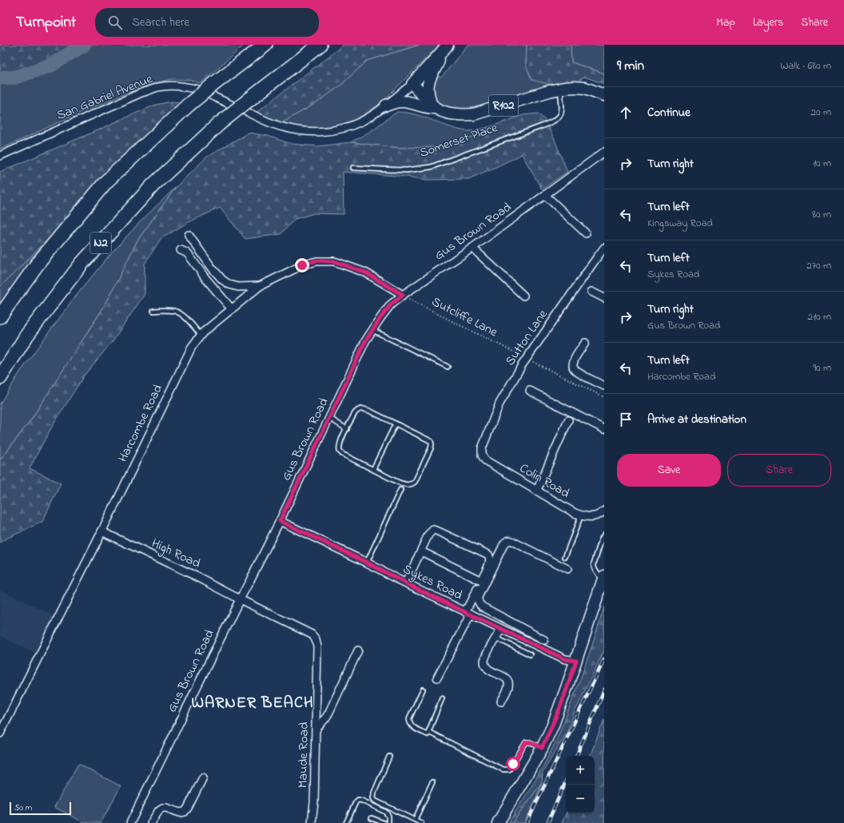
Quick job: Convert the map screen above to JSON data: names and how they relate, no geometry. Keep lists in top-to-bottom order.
{
  "streets": {
    "highway": ["N2"],
    "main road": ["R102"],
    "street": [
      "San Gabriel Avenue",
      "Gus Brown Road",
      "Sutton Lane",
      "Harcombe Road",
      "Colin Road",
      "High Road",
      "Sykes Road",
      "Maude Road"
    ],
    "lane": ["Somerset Place"],
    "path": ["Sutcliffe Lane"]
  },
  "crossings": [
    ["San Gabriel Avenue", "R102"],
    ["R102", "Somerset Place"],
    ["Gus Brown Road", "Sutcliffe Lane"],
    ["Gus Brown Road", "Harcombe Road"],
    ["Gus Brown Road", "High Road"],
    ["Gus Brown Road", "Sykes Road"],
    ["Gus Brown Road", "Maude Road"],
    ["Sutcliffe Lane", "Harcombe Road"],
    ["Sutton Lane", "Colin Road"],
    ["Harcombe Road", "High Road"],
    ["High Road", "Maude Road"]
  ],
  "districts": ["WARNER BEACH"],
  "scale_bar": "50 m",
  "page": {
    "header": "Turnpoint",
    "search": "Search here",
    "nav": ["Map", "Layers", "Share"],
    "heading": ["9 min", "Walk · 680 m"],
    "list": [
      ["Continue", "20 m"],
      ["Turn right", "10 m"],
      ["Turn left", "Kingsway Road", "80 m"],
      ["Turn left", "Sykes Road", "270 m"],
      ["Turn right", "Gus Brown Road", "210 m"],
      ["Turn left", "Harcombe Road", "90 m"],
      "Arrive at destination"
    ],
    "buttons": ["Save", "Share"],
    "map_buttons": ["+", "−"],
    "scale": "50 m"
  }
}
